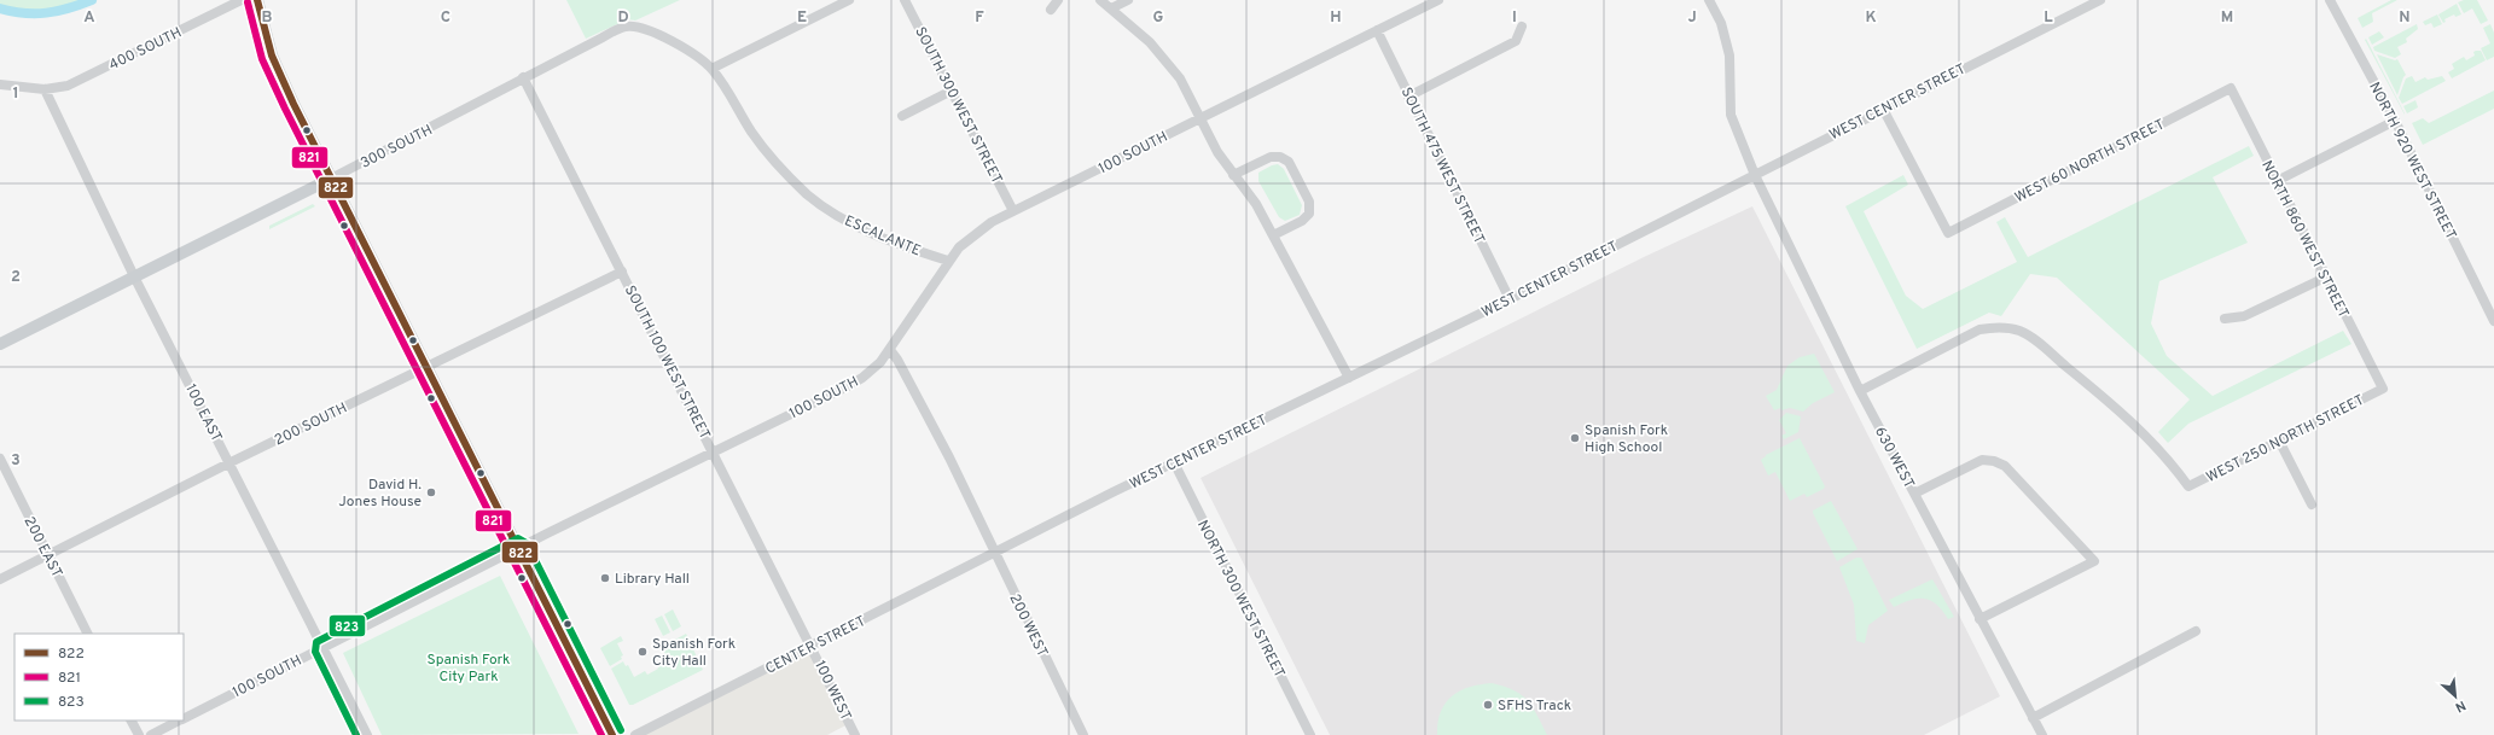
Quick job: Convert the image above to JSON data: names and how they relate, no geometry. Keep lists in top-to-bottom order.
{
  "streets": {
    "main road": ["300 SOUTH"],
    "street": [
      "400 SOUTH",
      "WEST CENTER STREET",
      "SOUTH 300 WEST STREET",
      "100 SOUTH",
      "WEST 60 NORTH STREET",
      "NORTH 920 WEST STREET",
      "SOUTH 475 WEST STREET",
      "ESCALANTE",
      "NORTH 860 WEST STREET",
      "SOUTH 100 WEST STREET",
      "100 EAST",
      "200 SOUTH",
      "WEST 250 NORTH STREET",
      "630 WEST",
      "200 EAST",
      "NORTH 300 WEST STREET",
      "200 WEST",
      "CENTER STREET",
      "100 WEST"
    ]
  },
  "crossings": [
    ["400 SOUTH", "100 EAST"],
    ["WEST CENTER STREET", "WEST 60 NORTH STREET"],
    ["WEST CENTER STREET", "SOUTH 475 WEST STREET"],
    ["WEST CENTER STREET", "630 WEST"],
    ["WEST CENTER STREET", "NORTH 300 WEST STREET"],
    ["WEST CENTER STREET", "200 WEST"],
    ["WEST CENTER STREET", "CENTER STREET"],
    ["SOUTH 300 WEST STREET", "100 SOUTH"],
    ["300 SOUTH", "ESCALANTE"],
    ["300 SOUTH", "SOUTH 100 WEST STREET"],
    ["300 SOUTH", "100 EAST"],
    ["100 SOUTH", "SOUTH 475 WEST STREET"],
    ["100 SOUTH", "ESCALANTE"],
    ["100 SOUTH", "SOUTH 100 WEST STREET"],
    ["100 SOUTH", "100 EAST"],
    ["100 SOUTH", "200 WEST"],
    ["WEST 60 NORTH STREET", "NORTH 860 WEST STREET"],
    ["NORTH 860 WEST STREET", "WEST 250 NORTH STREET"],
    ["SOUTH 100 WEST STREET", "200 SOUTH"],
    ["SOUTH 100 WEST STREET", "CENTER STREET"],
    ["SOUTH 100 WEST STREET", "100 WEST"],
    ["100 EAST", "200 SOUTH"],
    ["200 SOUTH", "200 EAST"],
    ["WEST 250 NORTH STREET", "630 WEST"],
    ["200 WEST", "CENTER STREET"],
    ["CENTER STREET", "100 WEST"]
  ],
  "parks": ["Spanish Fork City Park"],
  "places": [
    "Spanish Fork High School",
    "David H. Jones House",
    "Library Hall",
    "Spanish Fork City Hall",
    "SFHS Track"
  ],
  "lines": ["transit line 822", "transit line 821", "transit line 823"],
  "legend": ["822", "821", "823"],
  "north": "bottom right",
  "grid": {
    "columns": [
      "A",
      "B",
      "C",
      "D",
      "E",
      "F",
      "G",
      "H",
      "I",
      "J",
      "K",
      "L",
      "M",
      "N"
    ],
    "rows": ["1", "2", "3"]
  }
}
